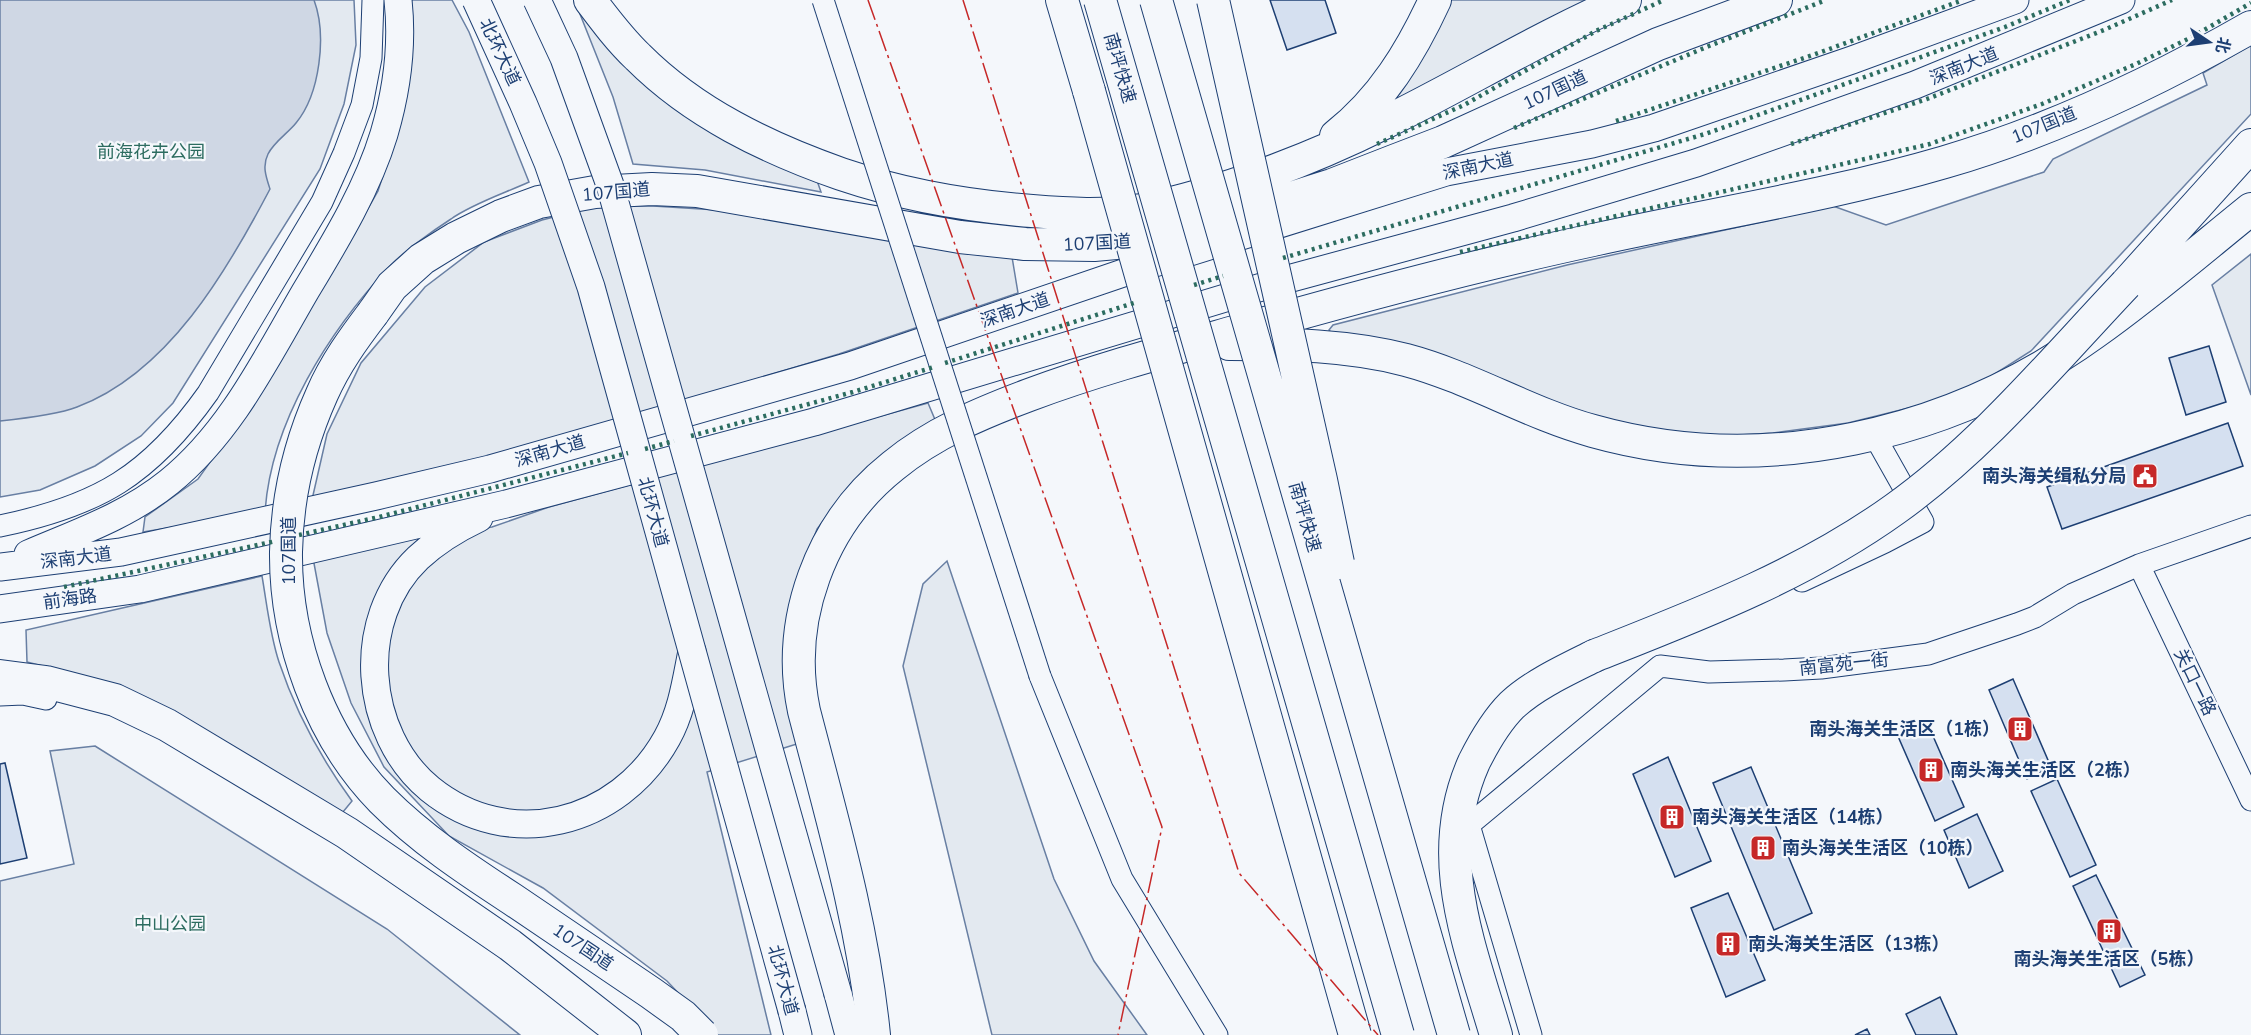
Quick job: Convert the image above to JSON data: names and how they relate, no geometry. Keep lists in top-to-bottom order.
{
  "streets": {
    "highway": ["南坪快速", "107国道"],
    "main road": ["北环大道", "深南大道", "前海路"],
    "street": ["南富苑一街", "关口一路"]
  },
  "crossings": [
    ["深南大道", "前海路"],
    ["南富苑一街", "关口一路"]
  ],
  "parks": ["前海花卉公园", "中山公园"],
  "places": {
    "public building": ["南头海关缉私分局"],
    "building": [
      "南头海关生活区（1栋）",
      "南头海关生活区（2栋）",
      "南头海关生活区（14栋）",
      "南头海关生活区（10栋）",
      "南头海关生活区（5栋）",
      "南头海关生活区（13栋）"
    ]
  },
  "north": "right"
}
